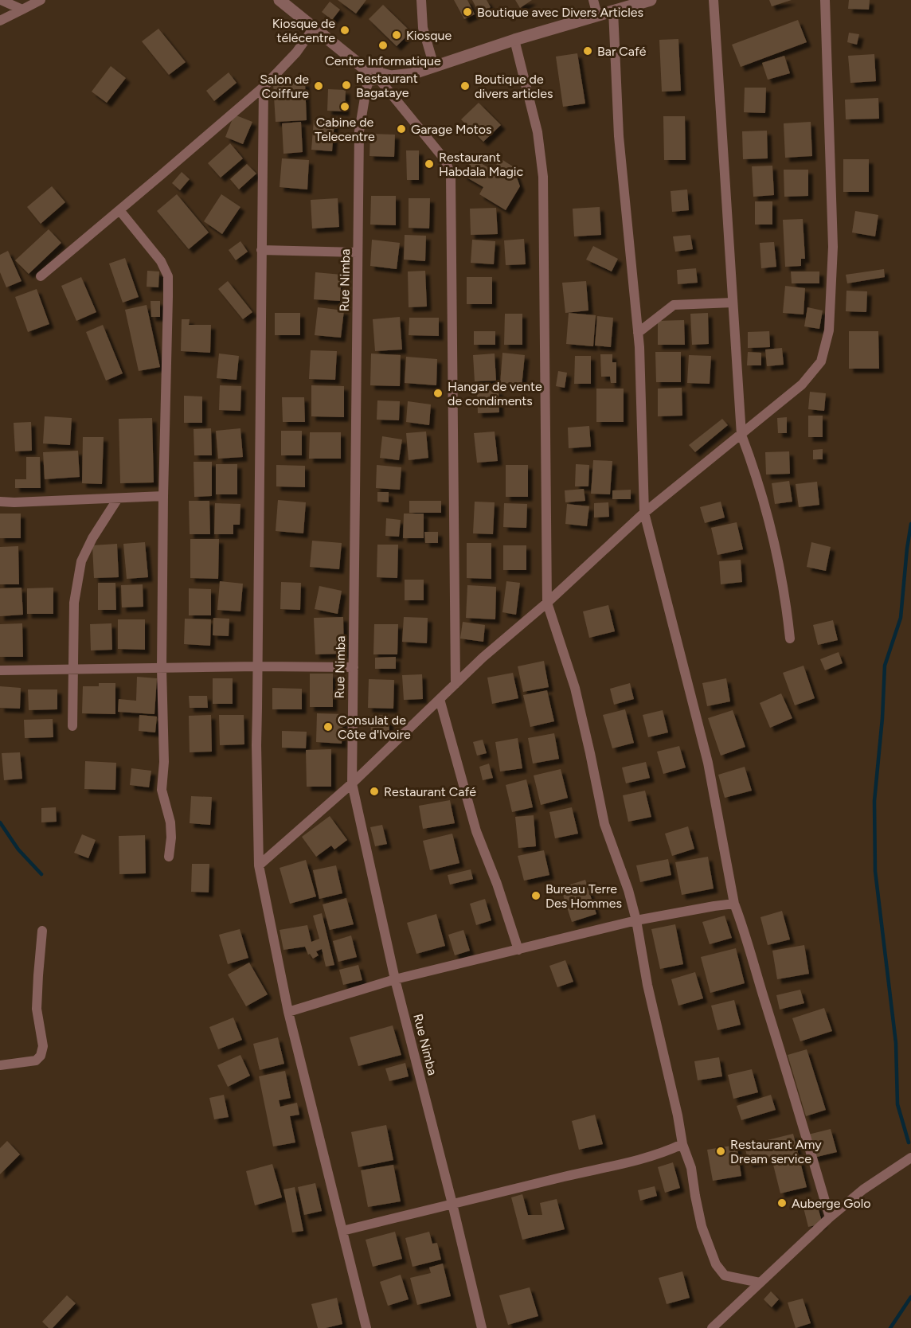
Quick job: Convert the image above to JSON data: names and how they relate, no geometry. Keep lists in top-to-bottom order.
{
  "streets": {
    "street": ["Rue Nimba"]
  },
  "places": [
    "Boutique avec Divers Articles",
    "Kiosque de télécentre",
    "Kiosque",
    "Centre Informatique",
    "Bar Café",
    "Restaurant Bagataye",
    "Salon de Coiffure",
    "Boutique de divers articles",
    "Cabine de Telecentre",
    "Garage Motos",
    "Restaurant Habdala Magic",
    "Hangar de vente de condiments",
    "Consulat de Côte d'Ivoire",
    "Restaurant Café",
    "Bureau Terre Des Hommes",
    "Restaurant Amy Dream service",
    "Auberge Golo"
  ]
}
